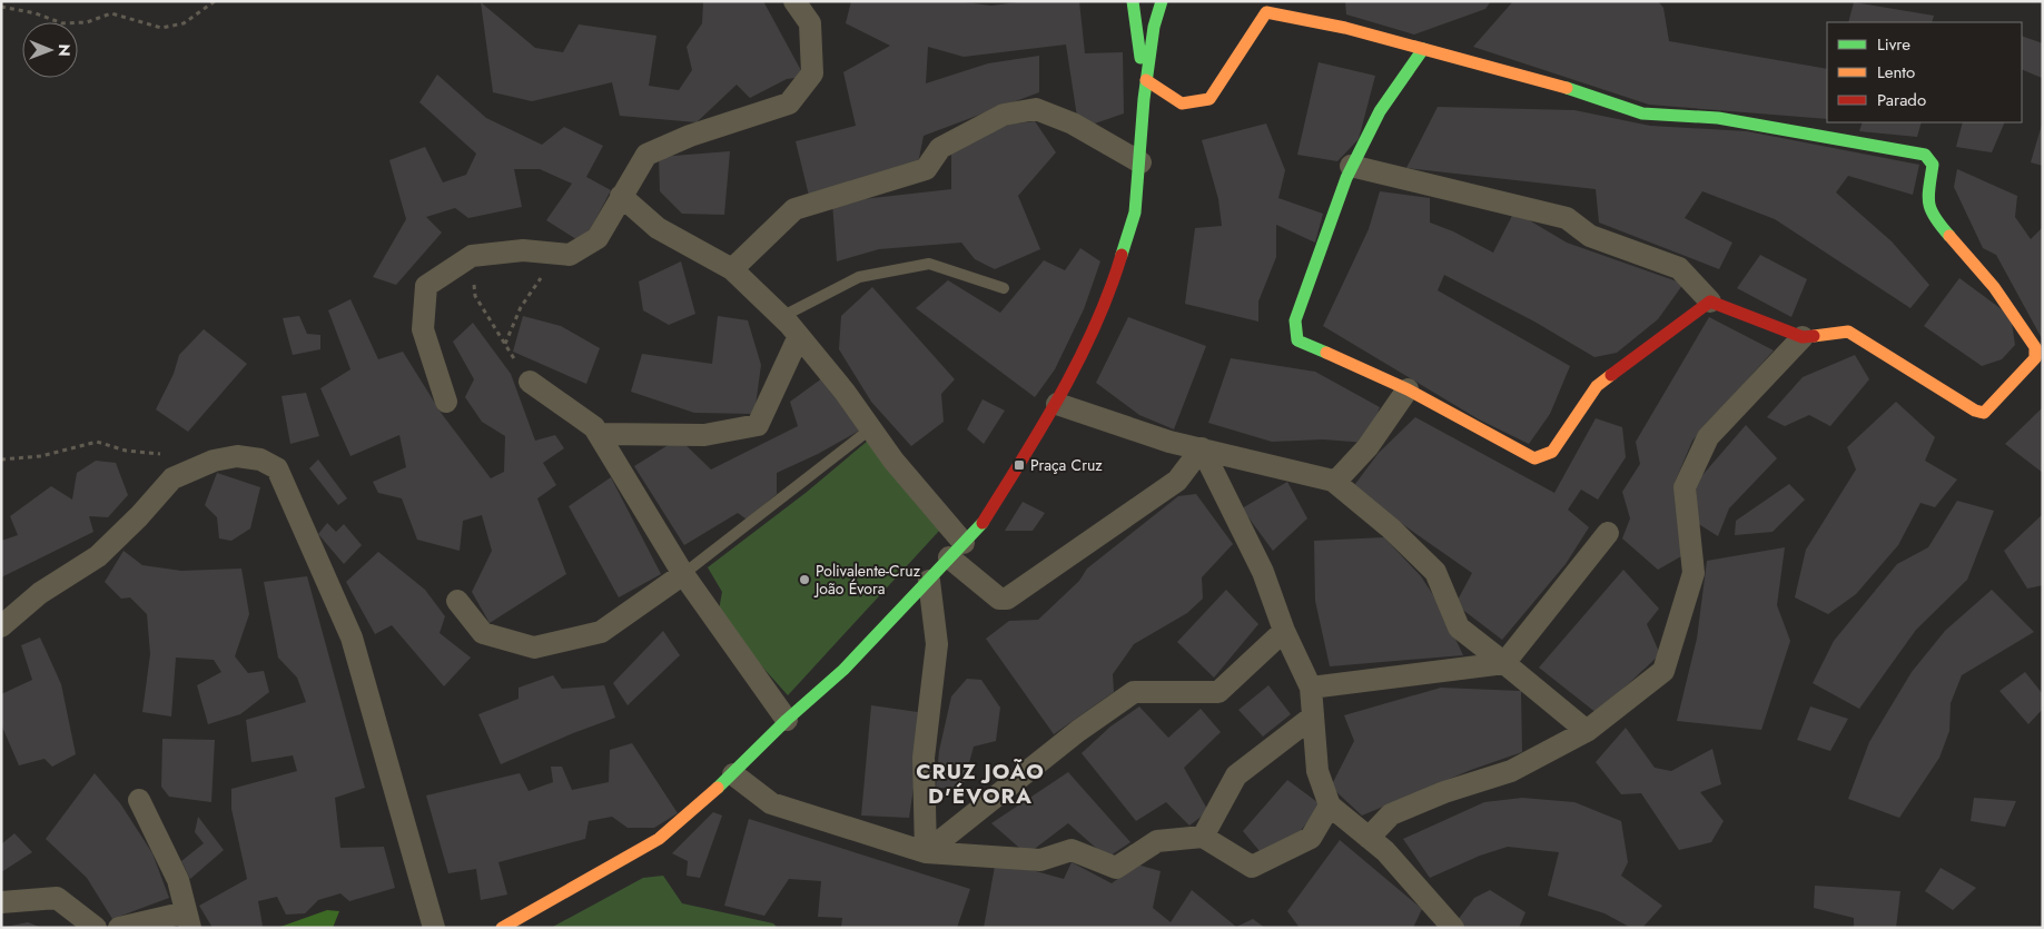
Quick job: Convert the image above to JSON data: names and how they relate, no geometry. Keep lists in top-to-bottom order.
{
  "districts": ["CRUZ JOÃO D'ÉVORA"],
  "places": {
    "transit": ["Praça Cruz"],
    "other": ["Polivalente-Cruz João Évora"]
  },
  "legend": ["Livre", "Lento", "Parado"],
  "north": "right"
}
